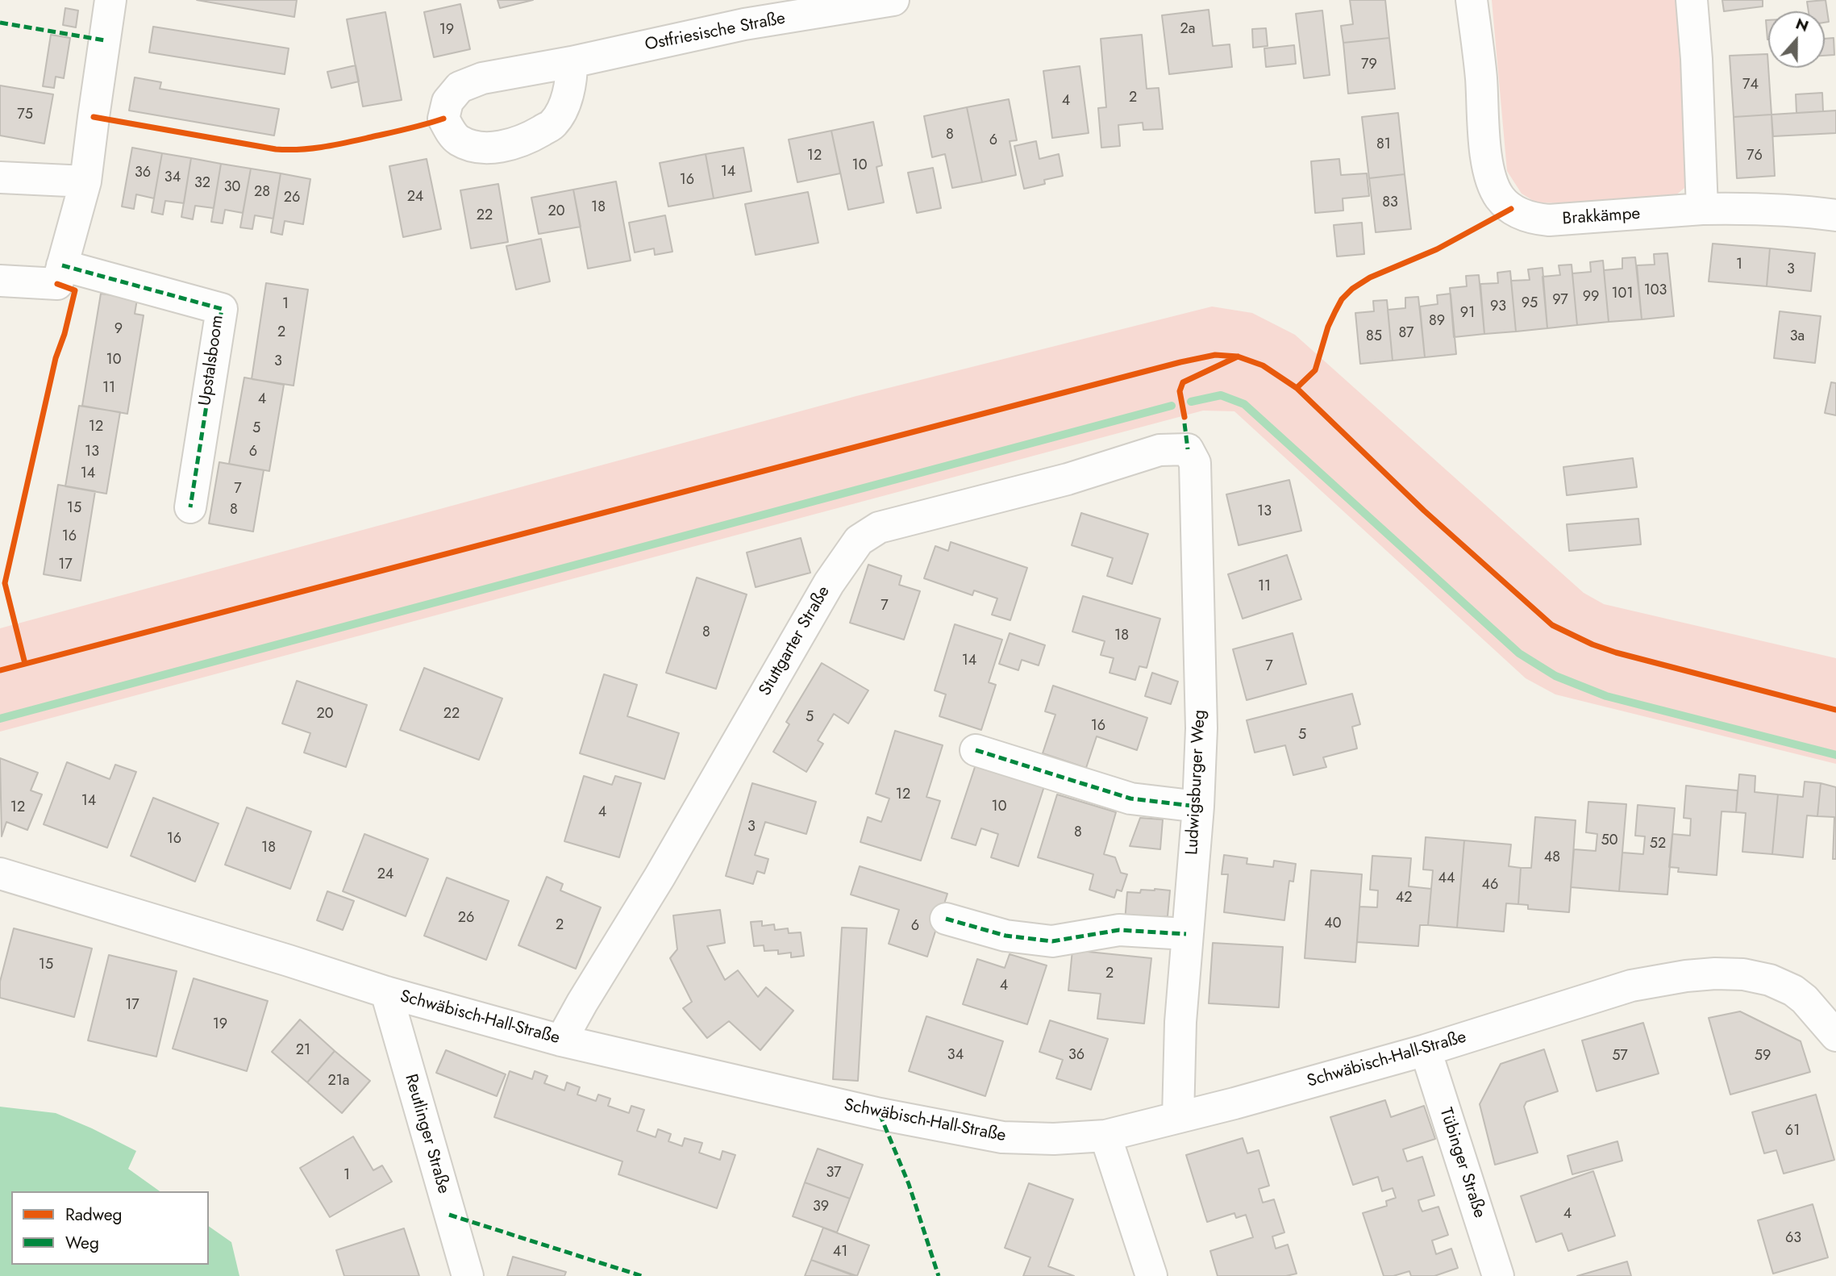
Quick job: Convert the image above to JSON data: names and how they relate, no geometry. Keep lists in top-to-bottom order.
{
  "streets": {
    "street": [
      "Ostfriesische Straße",
      "Brakkämpe",
      "Upstalsboom",
      "Stuttgarter Straße",
      "Ludwigsburger Weg",
      "Schwäbisch-Hall-Straße",
      "Reutlinger Straße",
      "Tübinger Straße"
    ]
  },
  "crossings": [
    ["Stuttgarter Straße", "Ludwigsburger Weg"],
    ["Stuttgarter Straße", "Schwäbisch-Hall-Straße"],
    ["Ludwigsburger Weg", "Schwäbisch-Hall-Straße"],
    ["Schwäbisch-Hall-Straße", "Reutlinger Straße"],
    ["Schwäbisch-Hall-Straße", "Tübinger Straße"]
  ],
  "house_numbers": [
    "2a",
    "19",
    "79",
    "74",
    "2",
    "4",
    "75",
    "8",
    "6",
    "81",
    "12",
    "76",
    "10",
    "14",
    "36",
    "34",
    "16",
    "32",
    "30",
    "28",
    "24",
    "26",
    "83",
    "18",
    "20",
    "22",
    "1",
    "3",
    "103",
    "101",
    "99",
    "97",
    "95",
    "1",
    "93",
    "91",
    "89",
    "9",
    "2",
    "87",
    "85",
    "3a",
    "10",
    "3",
    "11",
    "4",
    "12",
    "5",
    "13",
    "6",
    "14",
    "7",
    "15",
    "8",
    "13",
    "16",
    "17",
    "11",
    "7",
    "8",
    "18",
    "14",
    "7",
    "20",
    "22",
    "5",
    "16",
    "5",
    "12",
    "14",
    "10",
    "12",
    "4",
    "3",
    "8",
    "16",
    "50",
    "52",
    "18",
    "48",
    "24",
    "44",
    "46",
    "42",
    "26",
    "40",
    "2",
    "6",
    "15",
    "2",
    "4",
    "17",
    "19",
    "21",
    "34",
    "36",
    "57",
    "59",
    "21a",
    "61",
    "37",
    "1",
    "39",
    "4",
    "63",
    "41"
  ],
  "legend": ["Radweg", "Weg"],
  "north": "top"
}
